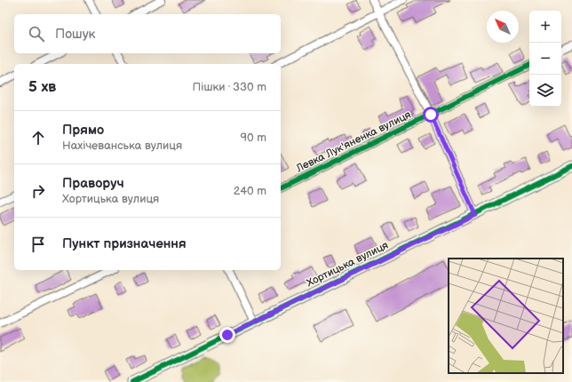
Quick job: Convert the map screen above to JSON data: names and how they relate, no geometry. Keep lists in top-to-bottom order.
{
  "streets": {
    "street": ["Левка Лук'яненка вулиця", "Хортицька вулиця"]
  },
  "north": "top left",
  "page": {
    "map_buttons": ["+", "−"],
    "search": "Пошук",
    "heading": ["5 хв", "Пішки · 330 m"],
    "list": [
      ["Прямо", "Нахічеванська вулиця", "90 m"],
      ["Праворуч", "Хортицька вулиця", "240 m"],
      "Пункт призначення"
    ]
  }
}
